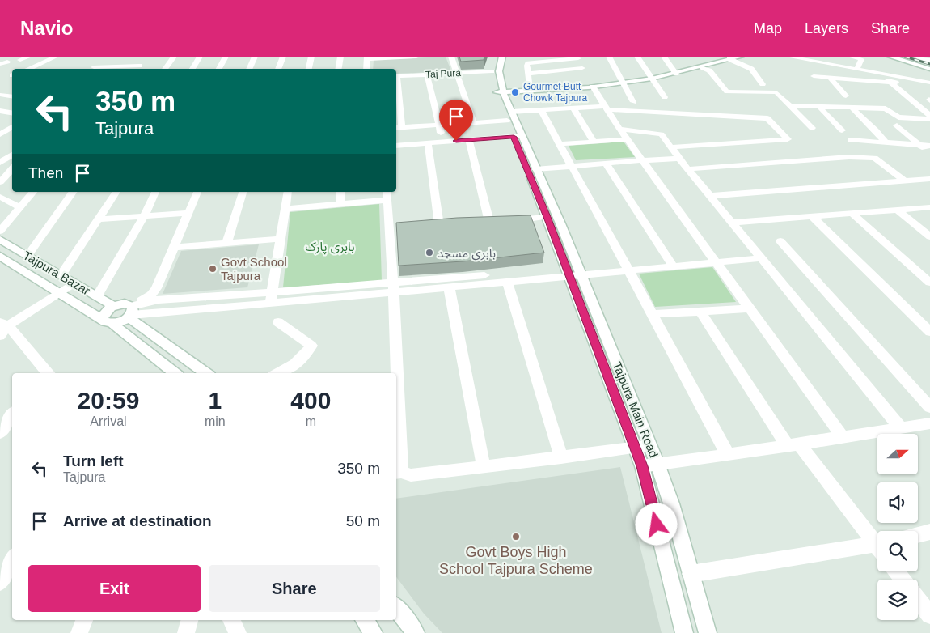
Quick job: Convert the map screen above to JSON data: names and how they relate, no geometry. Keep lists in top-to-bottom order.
{
  "streets": {
    "street": ["Taj Pura", "Tajpura Bazar", "Tajpura Main Road"]
  },
  "crossings": [
    ["Taj Pura", "Tajpura Main Road"]
  ],
  "parks": ["بابری پارک"],
  "places": [
    "Gourmet Butt Chowk Tajpura",
    "بابری مسجد",
    "Govt School Tajpura",
    "Govt Boys High School Tajpura Scheme"
  ],
  "north": "right",
  "page": {
    "header": "Navio",
    "nav": ["Map", "Layers", "Share"],
    "turn": ["350 m", "Tajpura"],
    "then": "Then",
    "eta": [
      "20:59",
      "Arrival",
      "1",
      "min",
      "400",
      "m"
    ],
    "list": [
      {
        "name": "Turn left",
        "note": "Tajpura",
        "value": "350 m"
      },
      {
        "name": "Arrive at destination",
        "value": "50 m"
      }
    ],
    "buttons": ["Exit", "Share"]
  }
}
